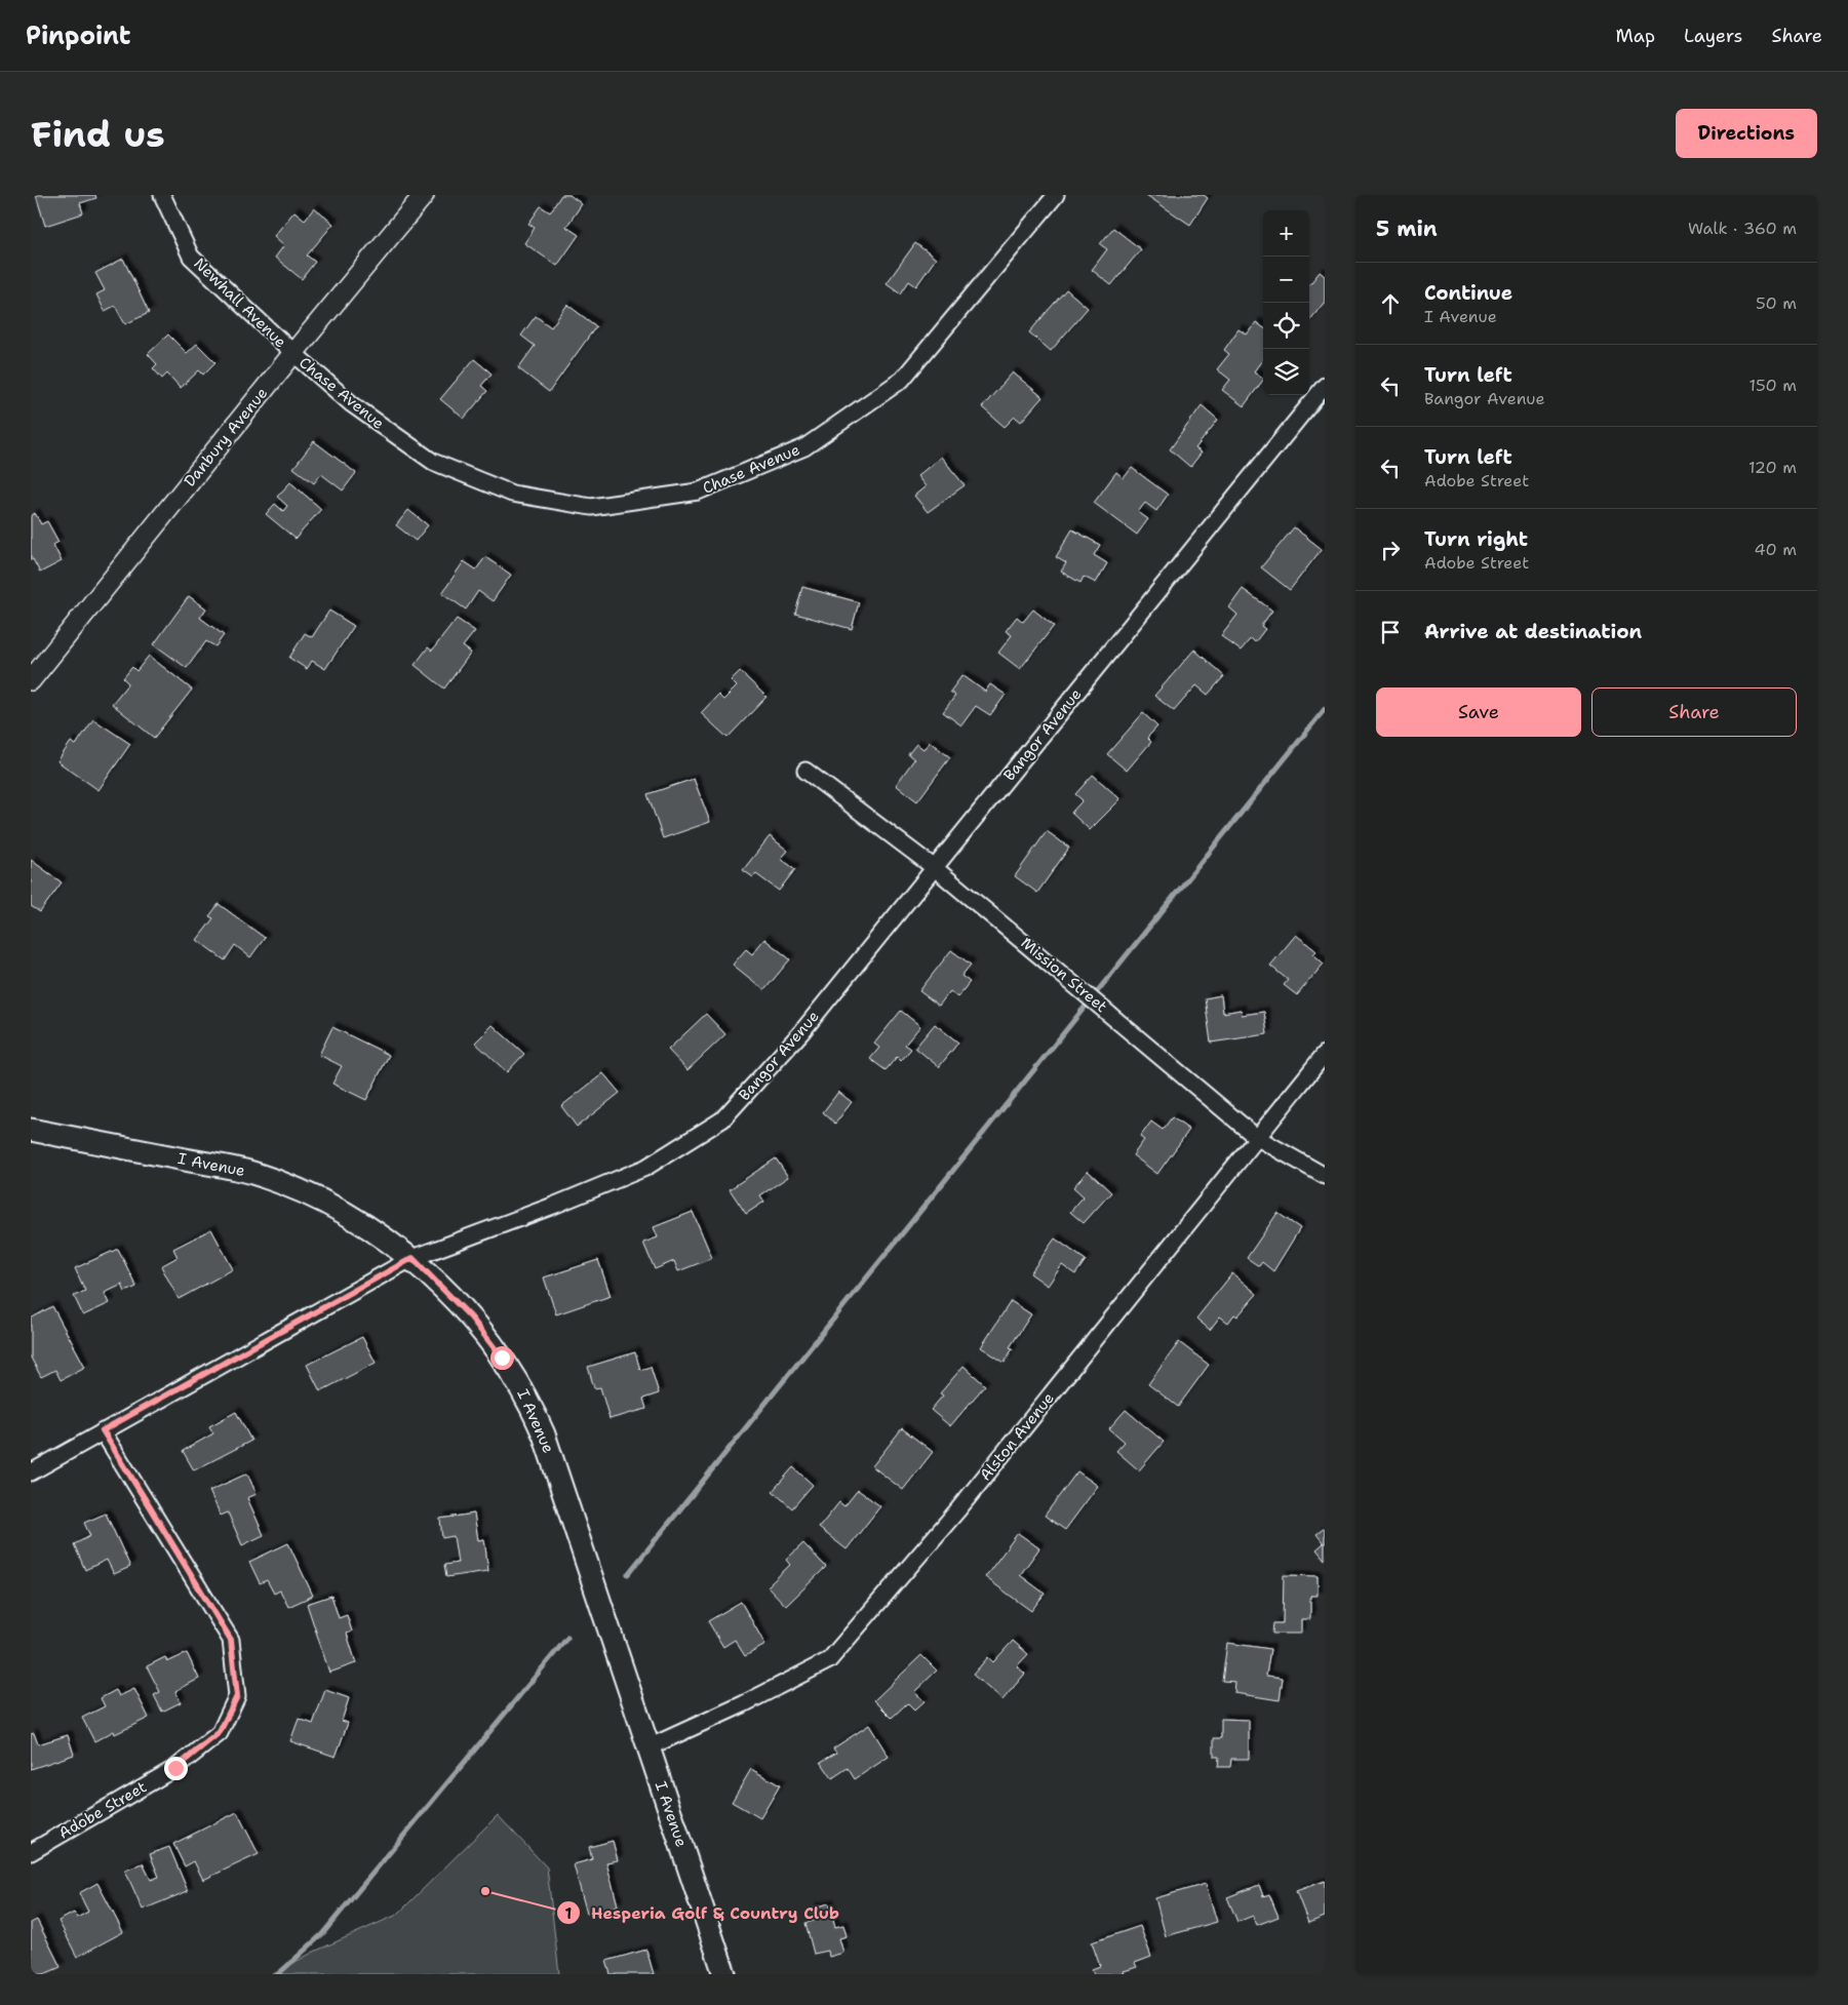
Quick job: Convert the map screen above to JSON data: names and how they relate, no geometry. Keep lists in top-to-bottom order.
{
  "streets": {
    "main road": ["I Avenue"],
    "street": [
      "Newhall Avenue",
      "Chase Avenue",
      "Danbury Avenue",
      "Bangor Avenue",
      "Mission Street",
      "Alston Avenue",
      "Adobe Street"
    ]
  },
  "crossings": [
    ["Newhall Avenue", "Chase Avenue"],
    ["Newhall Avenue", "Danbury Avenue"],
    ["Chase Avenue", "Danbury Avenue"],
    ["Bangor Avenue", "Mission Street"],
    ["Bangor Avenue", "I Avenue"],
    ["Bangor Avenue", "Adobe Street"],
    ["Mission Street", "Alston Avenue"],
    ["I Avenue", "Alston Avenue"]
  ],
  "places": ["Hesperia Golf & Country Club"],
  "page": {
    "header": "Pinpoint",
    "nav": ["Map", "Layers", "Share"],
    "buttons": [
      "Directions",
      ["Save", "Share"]
    ],
    "title": "Find us",
    "heading": ["5 min", "Walk · 360 m"],
    "map_buttons": ["+", "−"],
    "list": [
      ["Continue", "I Avenue", "50 m"],
      ["Turn left", "Bangor Avenue", "150 m"],
      ["Turn left", "Adobe Street", "120 m"],
      ["Turn right", "Adobe Street", "40 m"],
      "Arrive at destination"
    ]
  }
}
